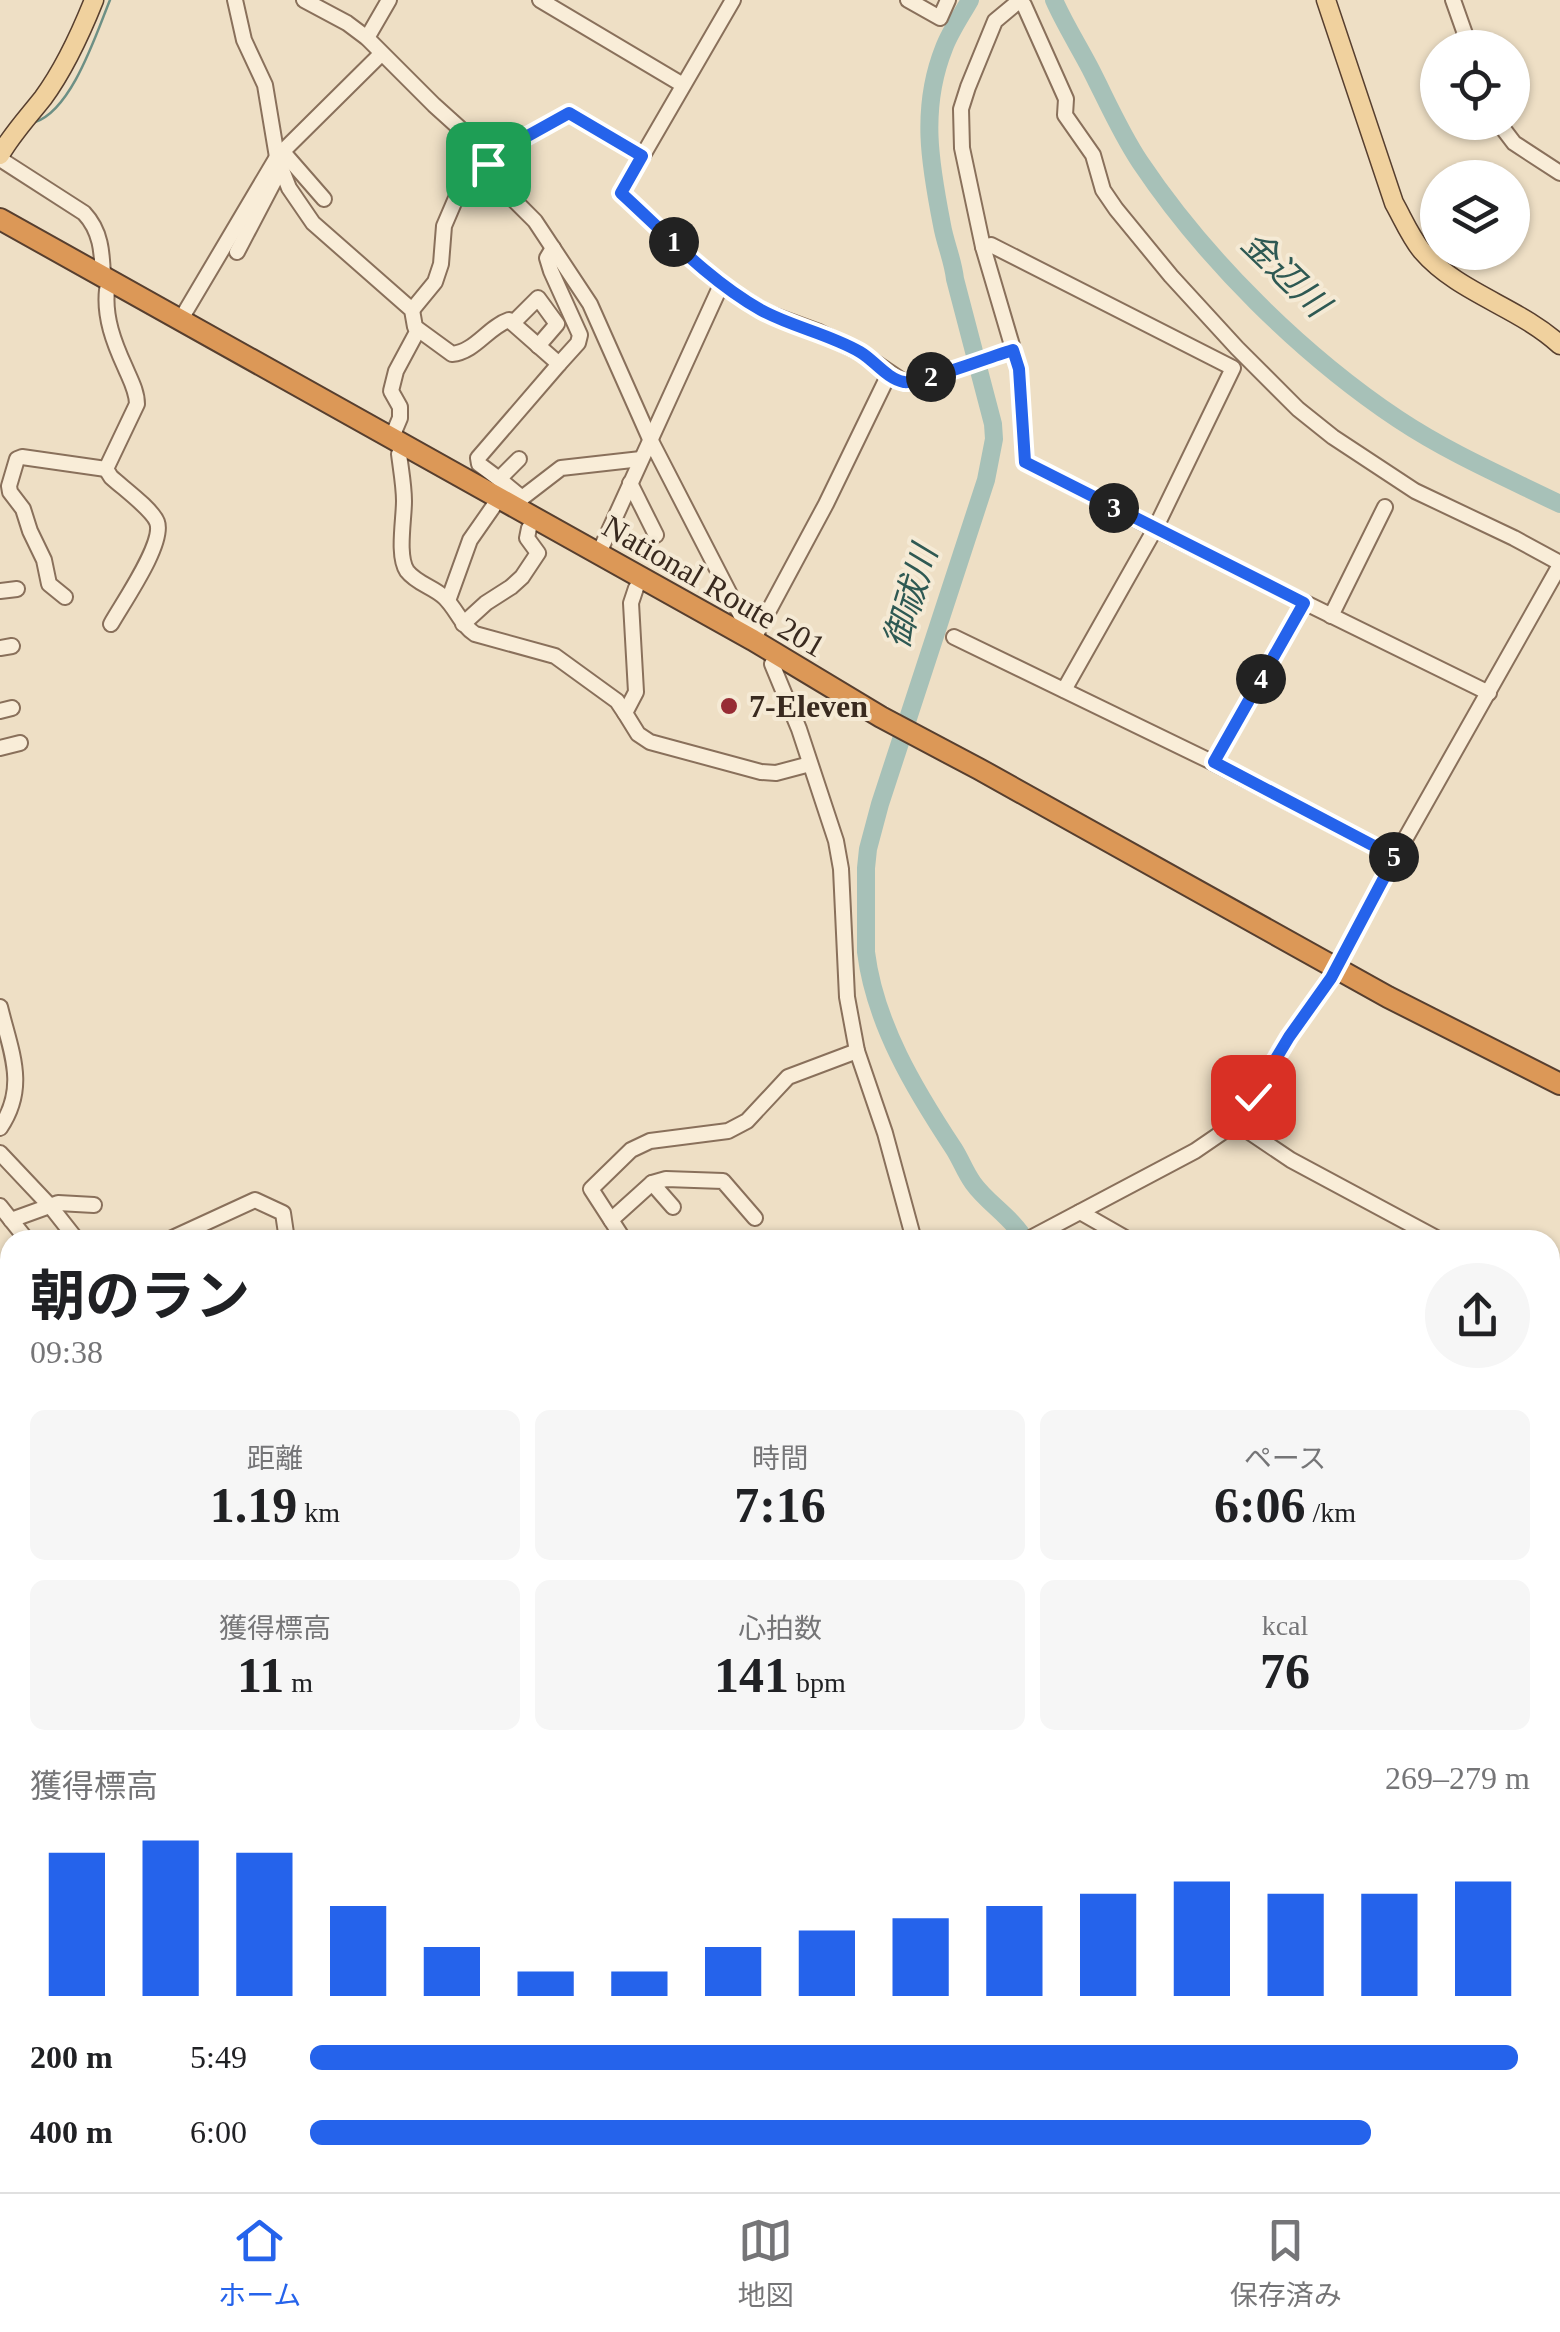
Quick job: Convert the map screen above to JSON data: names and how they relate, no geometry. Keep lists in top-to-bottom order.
{
  "streets": {
    "highway": ["National Route 201"]
  },
  "water": ["金辺川", "御祓川"],
  "places": ["7-Eleven"],
  "page": {
    "pins": [
      "1",
      "2",
      "3",
      "4",
      "5"
    ],
    "heading": ["朝のラン", "09:38"],
    "stats": [
      ["距離", "1.19 km"],
      ["時間", "7:16"],
      ["ペース", "6:06 /km"],
      ["獲得標高", "11 m"],
      ["心拍数", "141 bpm"],
      ["kcal", "76"]
    ],
    "chart": ["獲得標高", "269–279 m"],
    "list": [
      {
        "name": "200 m",
        "note": "5:49"
      },
      {
        "name": "400 m",
        "note": "6:00"
      }
    ],
    "tabs": ["ホーム", "地図", "保存済み"]
  }
}
